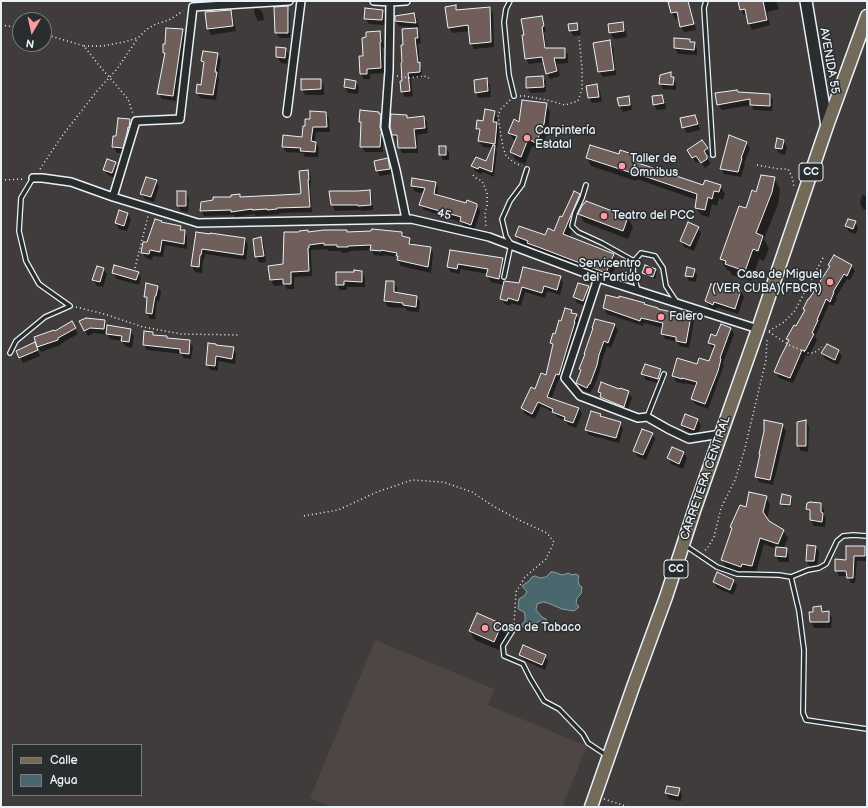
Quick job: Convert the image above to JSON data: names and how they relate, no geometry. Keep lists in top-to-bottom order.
{
  "streets": {
    "main road": ["CC", "CARRETERA CENTRAL"],
    "street": ["AVENIDA 55", "45"]
  },
  "crossings": [
    ["AVENIDA 55", "CC"],
    ["CC", "45"],
    ["CC", "CARRETERA CENTRAL"],
    ["45", "CARRETERA CENTRAL"]
  ],
  "places": [
    "Carpintería Estatal",
    "Taller de Ómnibus",
    "Teatro del PCC",
    "Servicentro del Partido",
    "Casa de Miguel (VER CUBA)(FBCR)",
    "Falero",
    "Casa de Tabaco"
  ],
  "legend": ["Calle", "Agua"],
  "north": "bottom"
}
